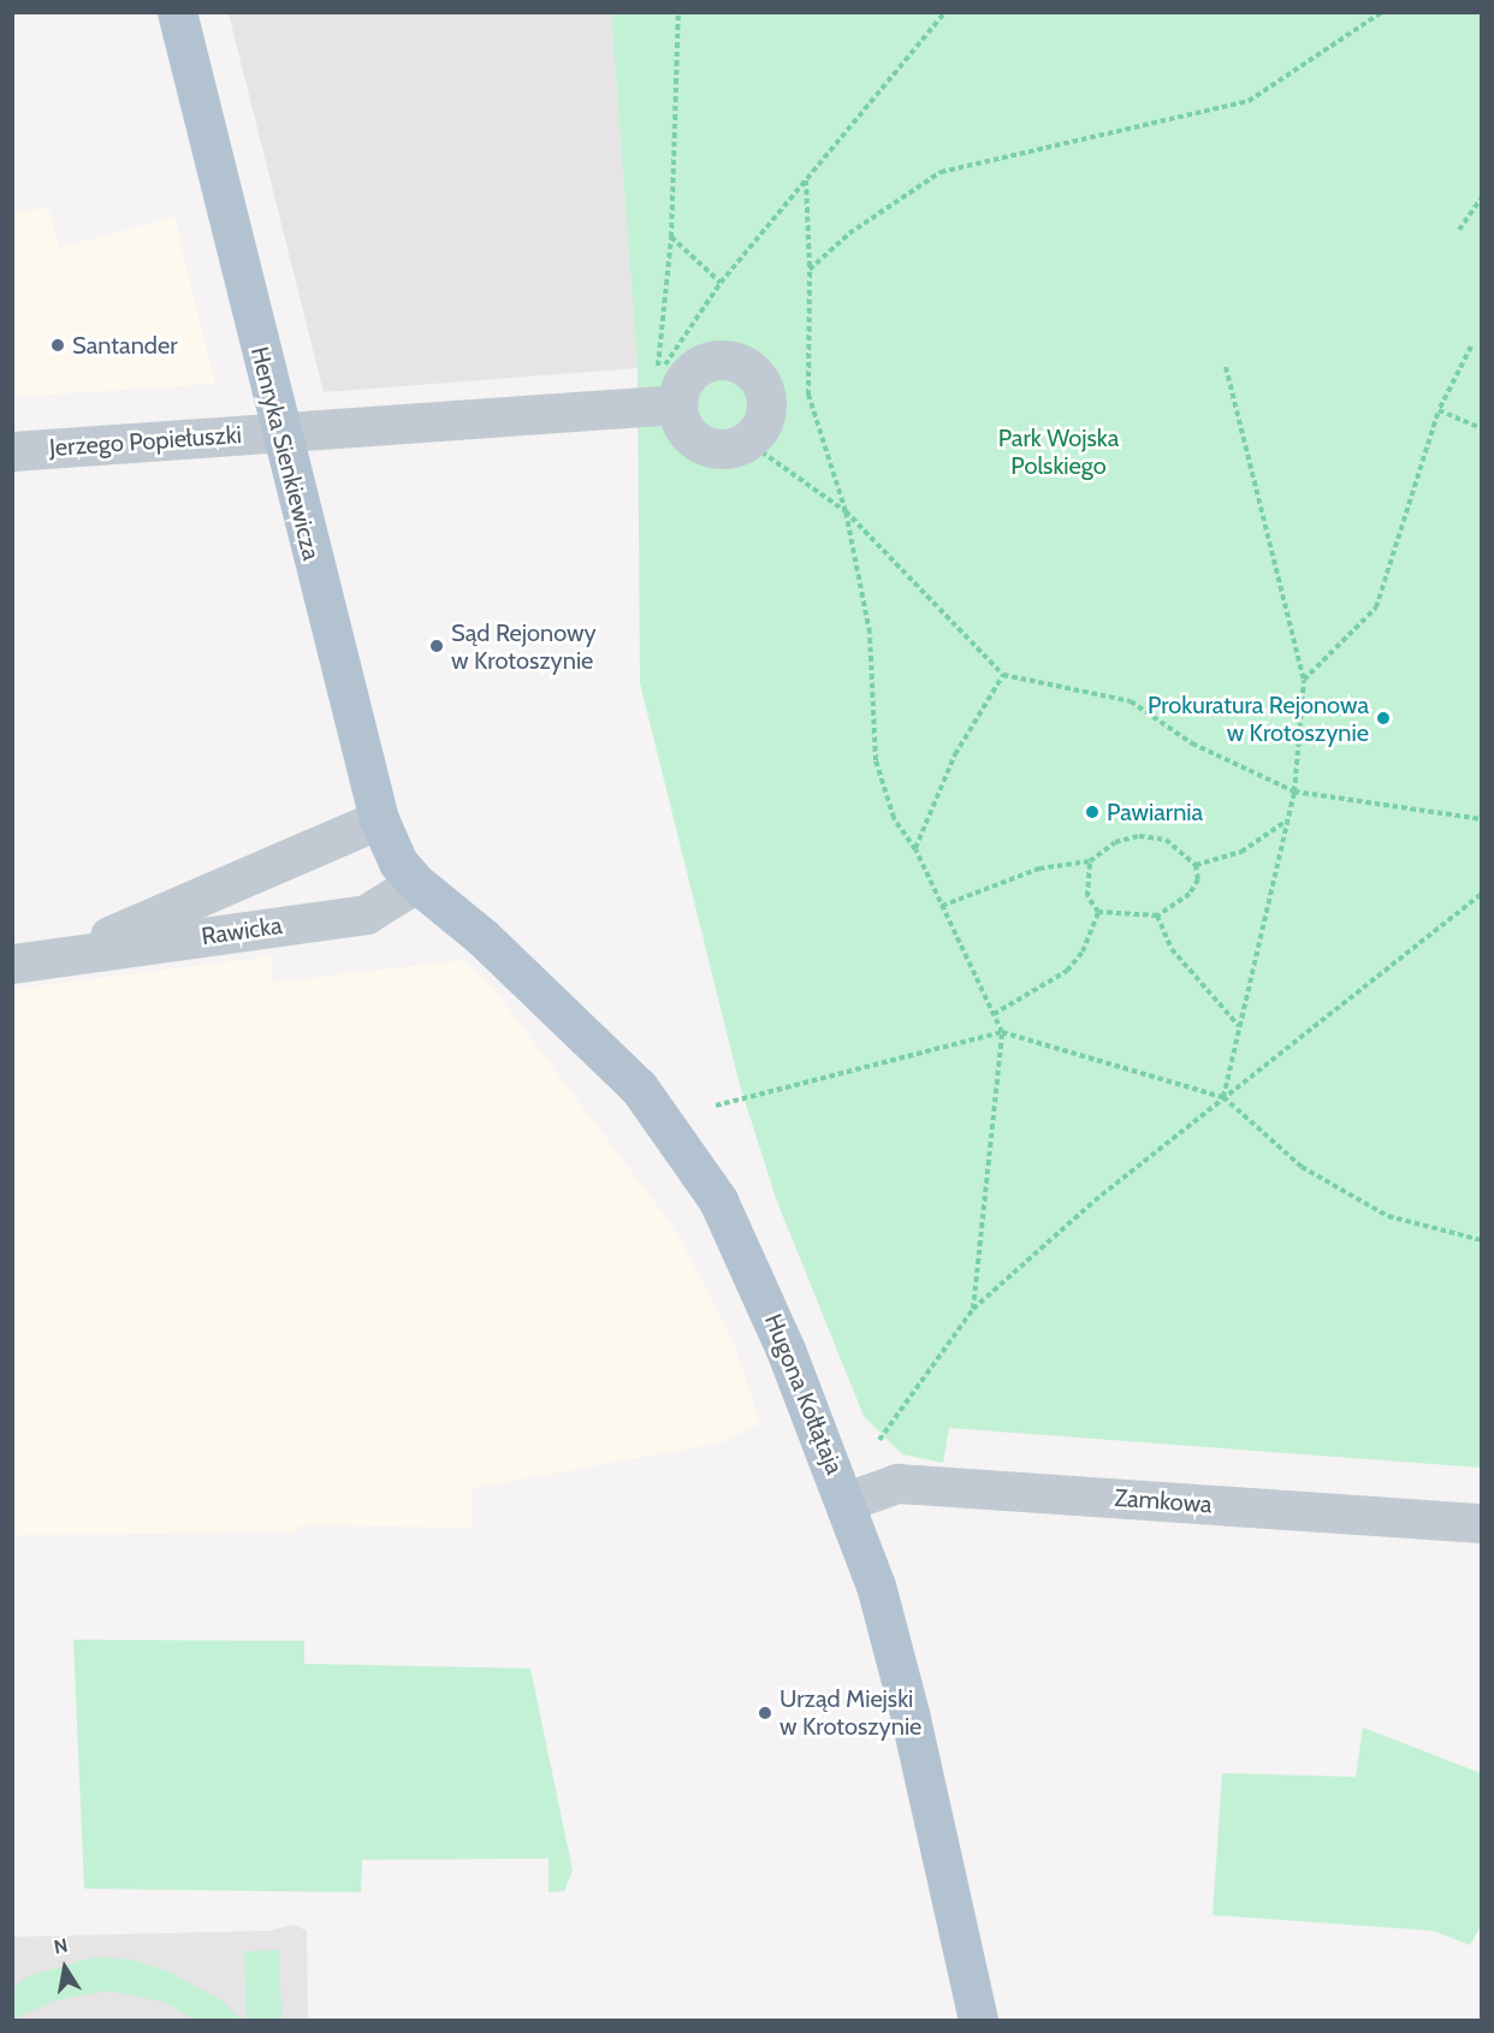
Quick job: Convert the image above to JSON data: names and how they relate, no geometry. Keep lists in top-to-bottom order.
{
  "streets": {
    "main road": ["Henryka Sienkiewicza", "Hugona Kołłątaja"],
    "street": ["Jerzego Popiełuszki", "Rawicka", "Zamkowa"]
  },
  "crossings": [
    ["Jerzego Popiełuszki", "Henryka Sienkiewicza"],
    ["Henryka Sienkiewicza", "Rawicka"],
    ["Henryka Sienkiewicza", "Hugona Kołłątaja"],
    ["Rawicka", "Hugona Kołłątaja"],
    ["Hugona Kołłątaja", "Zamkowa"]
  ],
  "parks": ["Park Wojska Polskiego"],
  "places": [
    "Santander",
    "Sąd Rejonowy w Krotoszynie",
    "Prokuratura Rejonowa w Krotoszynie",
    "Pawiarnia",
    "Urząd Miejski w Krotoszynie"
  ],
  "north": "top"
}
